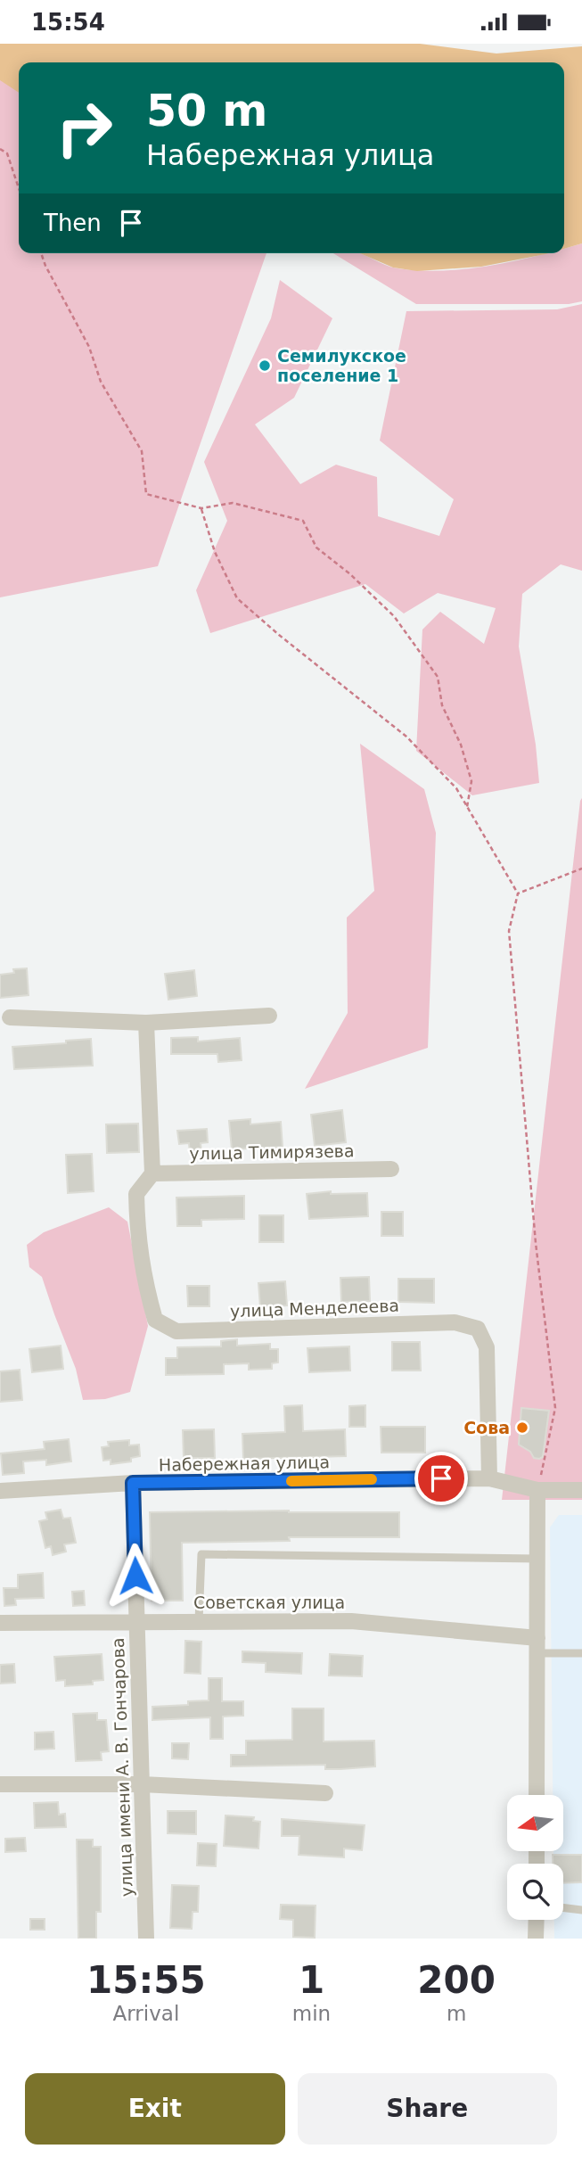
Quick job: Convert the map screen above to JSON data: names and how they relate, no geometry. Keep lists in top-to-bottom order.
{
  "streets": {
    "street": [
      "улица Тимирязева",
      "улица Менделеева",
      "Набережная улица",
      "Советская улица",
      "улица имени А. В. Гончарова"
    ]
  },
  "crossings": [
    ["улица Тимирязева", "улица Менделеева"],
    ["улица Менделеева", "Набережная улица"],
    ["Набережная улица", "улица имени А. В. Гончарова"],
    ["Советская улица", "улица имени А. В. Гончарова"]
  ],
  "places": ["Семилукское поселение 1", "Сова"],
  "north": "left",
  "page": {
    "status": "15:54",
    "turn": ["50 m", "Набережная улица"],
    "then": "Then",
    "eta": [
      "15:55",
      "Arrival",
      "1",
      "min",
      "200",
      "m"
    ],
    "buttons": ["Exit", "Share"]
  }
}
